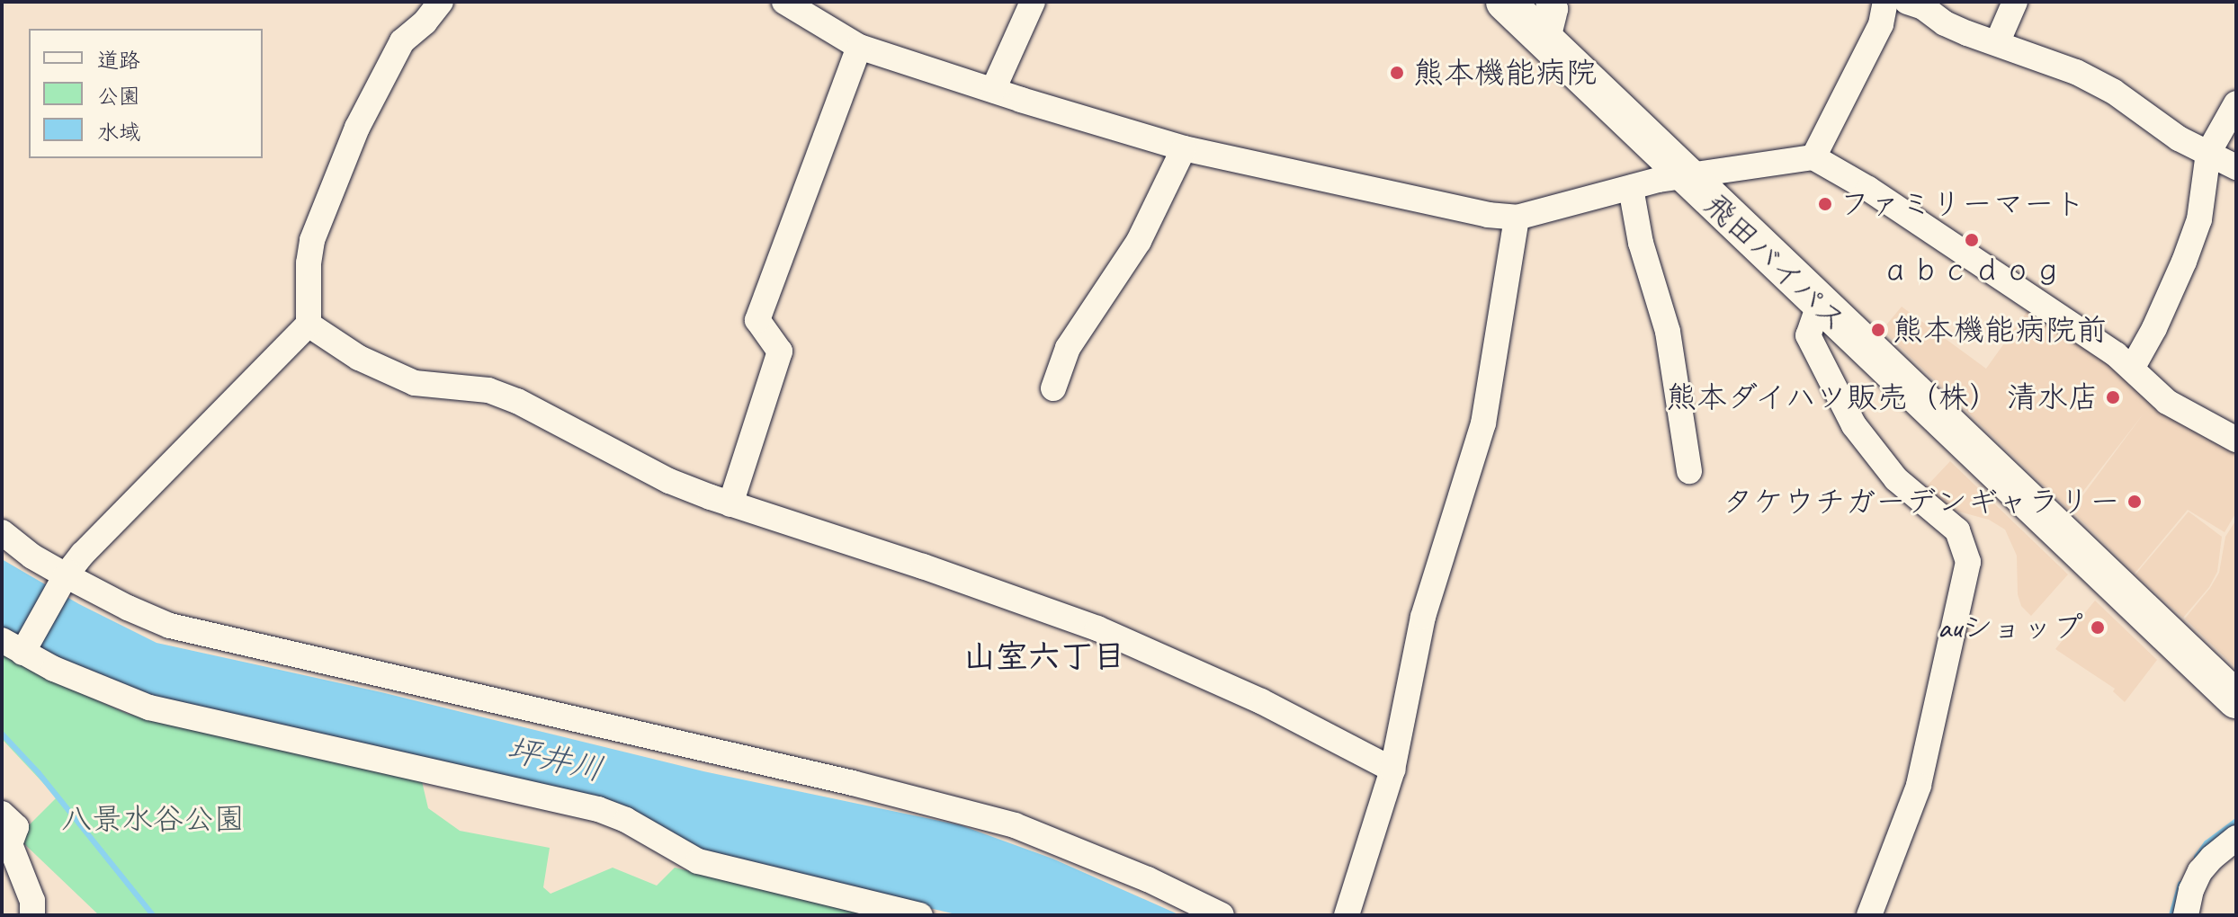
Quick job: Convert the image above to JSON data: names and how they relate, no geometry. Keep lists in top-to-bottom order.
{
  "streets": {
    "highway": ["飛田バイパス"]
  },
  "districts": ["山室六丁目"],
  "water": ["坪井川"],
  "parks": ["八景水谷公園"],
  "places": [
    "熊本機能病院",
    "ファミリーマート",
    "ａｂｃｄｏｇ",
    "熊本機能病院前",
    "熊本ダイハツ販売（株） 清水店",
    "タケウチガーデンギャラリー",
    "auショップ"
  ],
  "legend": ["道路", "公園", "水域"]
}
